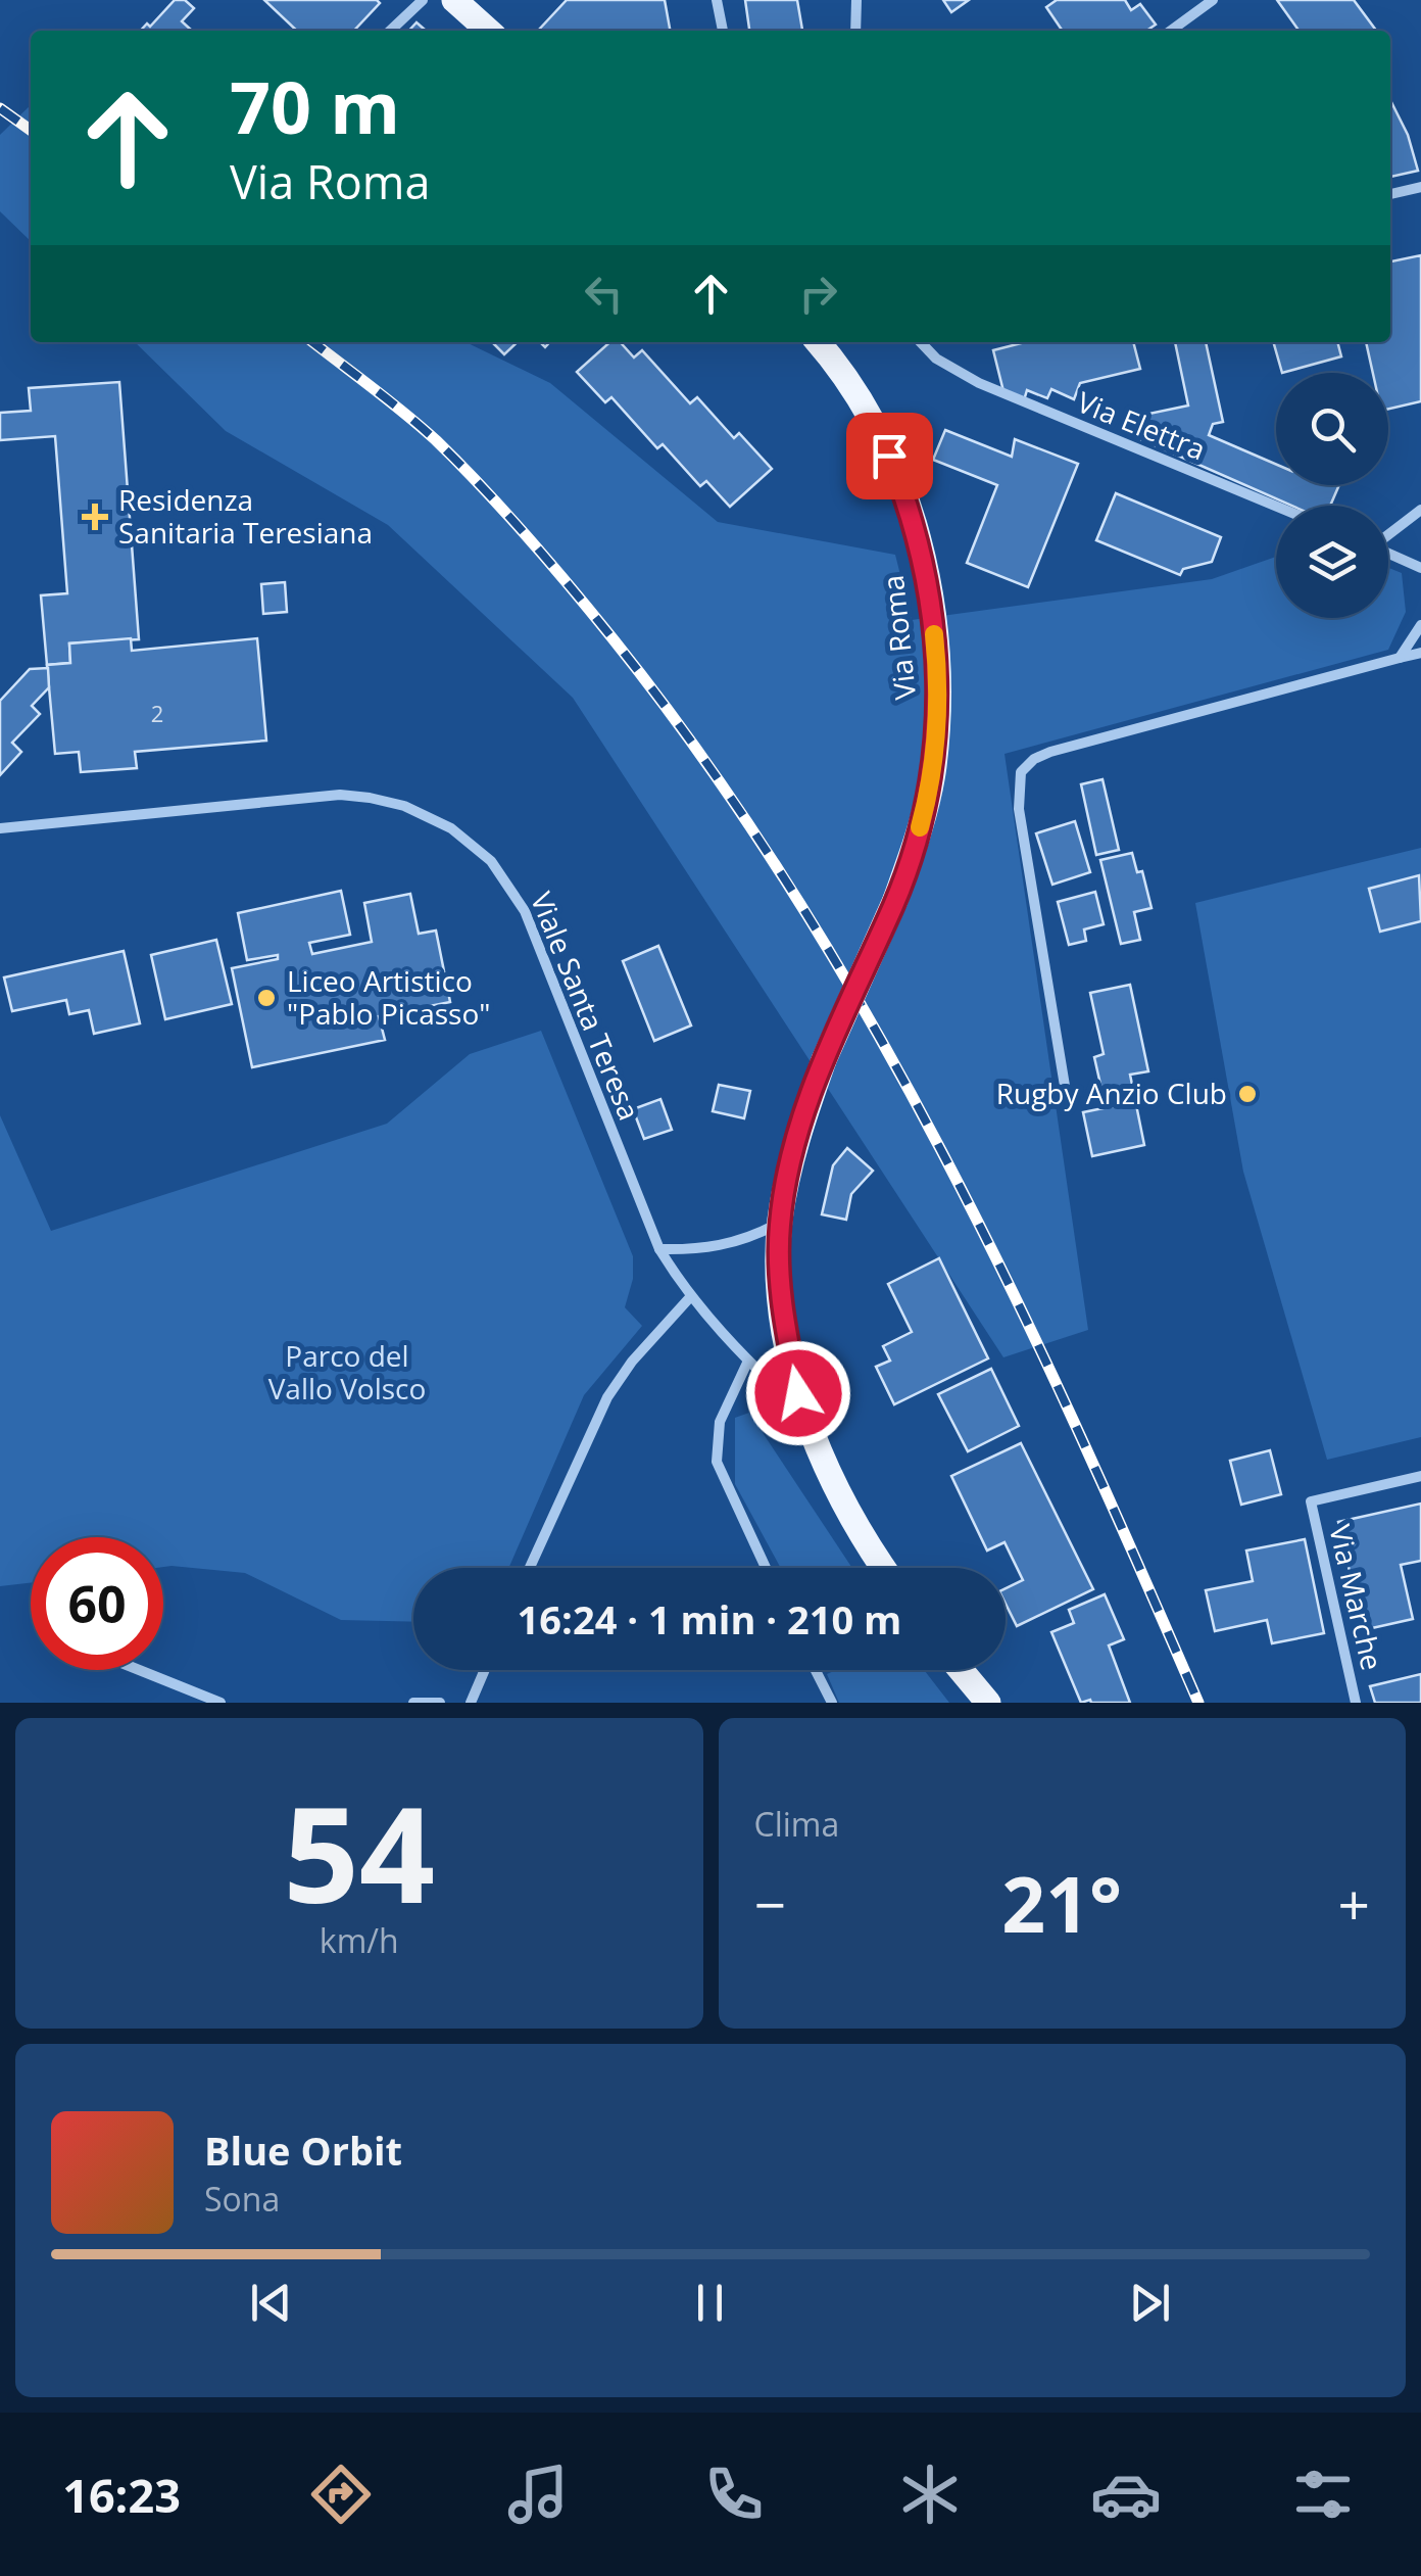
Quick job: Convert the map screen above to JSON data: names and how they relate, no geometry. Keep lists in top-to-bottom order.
{
  "streets": {
    "main road": ["Via Roma"],
    "street": ["Via Elettra", "Viale Santa Teresa", "Via Marche"]
  },
  "crossings": [
    ["Via Roma", "Viale Santa Teresa"]
  ],
  "parks": ["Parco del Vallo Volsco"],
  "places": {
    "health": ["Residenza Sanitaria Teresiana"],
    "other": ["Liceo Artistico \"Pablo Picasso\"", "Rugby Anzio Club"]
  },
  "house_numbers": ["2"],
  "page": {
    "turn": ["70 m", "Via Roma"],
    "limit": "60",
    "trip": "16:24 · 1 min · 210 m",
    "tile": [
      ["54", "km/h"],
      "Clima"
    ],
    "heat": ["−", "21°", "+"],
    "song": ["Blue Orbit", "Sona"],
    "tabs": "16:23"
  }
}
